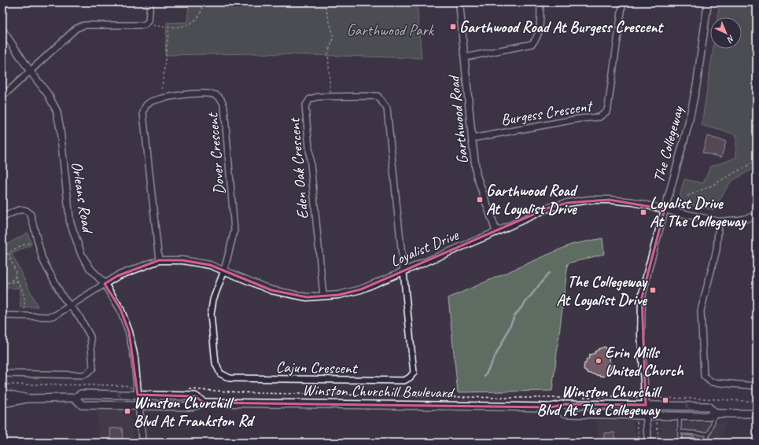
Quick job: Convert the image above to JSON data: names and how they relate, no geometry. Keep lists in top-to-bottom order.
{
  "streets": {
    "main road": ["Winston Churchill Boulevard"],
    "street": [
      "Burgess Crescent",
      "Garthwood Road",
      "The Collegeway",
      "Dover Crescent",
      "Eden Oak Crescent",
      "Orleans Road",
      "Loyalist Drive",
      "Cajun Crescent"
    ]
  },
  "crossings": [
    ["Burgess Crescent", "Garthwood Road"],
    ["Garthwood Road", "Loyalist Drive"],
    ["The Collegeway", "Loyalist Drive"],
    ["The Collegeway", "Winston Churchill Boulevard"],
    ["Dover Crescent", "Loyalist Drive"],
    ["Dover Crescent", "Cajun Crescent"],
    ["Eden Oak Crescent", "Loyalist Drive"],
    ["Eden Oak Crescent", "Cajun Crescent"],
    ["Orleans Road", "Loyalist Drive"],
    ["Orleans Road", "Winston Churchill Boulevard"],
    ["Loyalist Drive", "Cajun Crescent"]
  ],
  "parks": ["Garthwood Park"],
  "places": {
    "transit": [
      "Garthwood Road At Burgess Crescent",
      "Garthwood Road At Loyalist Drive",
      "Loyalist Drive At The Collegeway",
      "The Collegeway At Loyalist Drive",
      "Winston Churchill Blvd At The Collegeway",
      "Winston Churchill Blvd At Frankston Rd"
    ],
    "other": ["Erin Mills United Church"]
  },
  "north": "bottom right"
}
